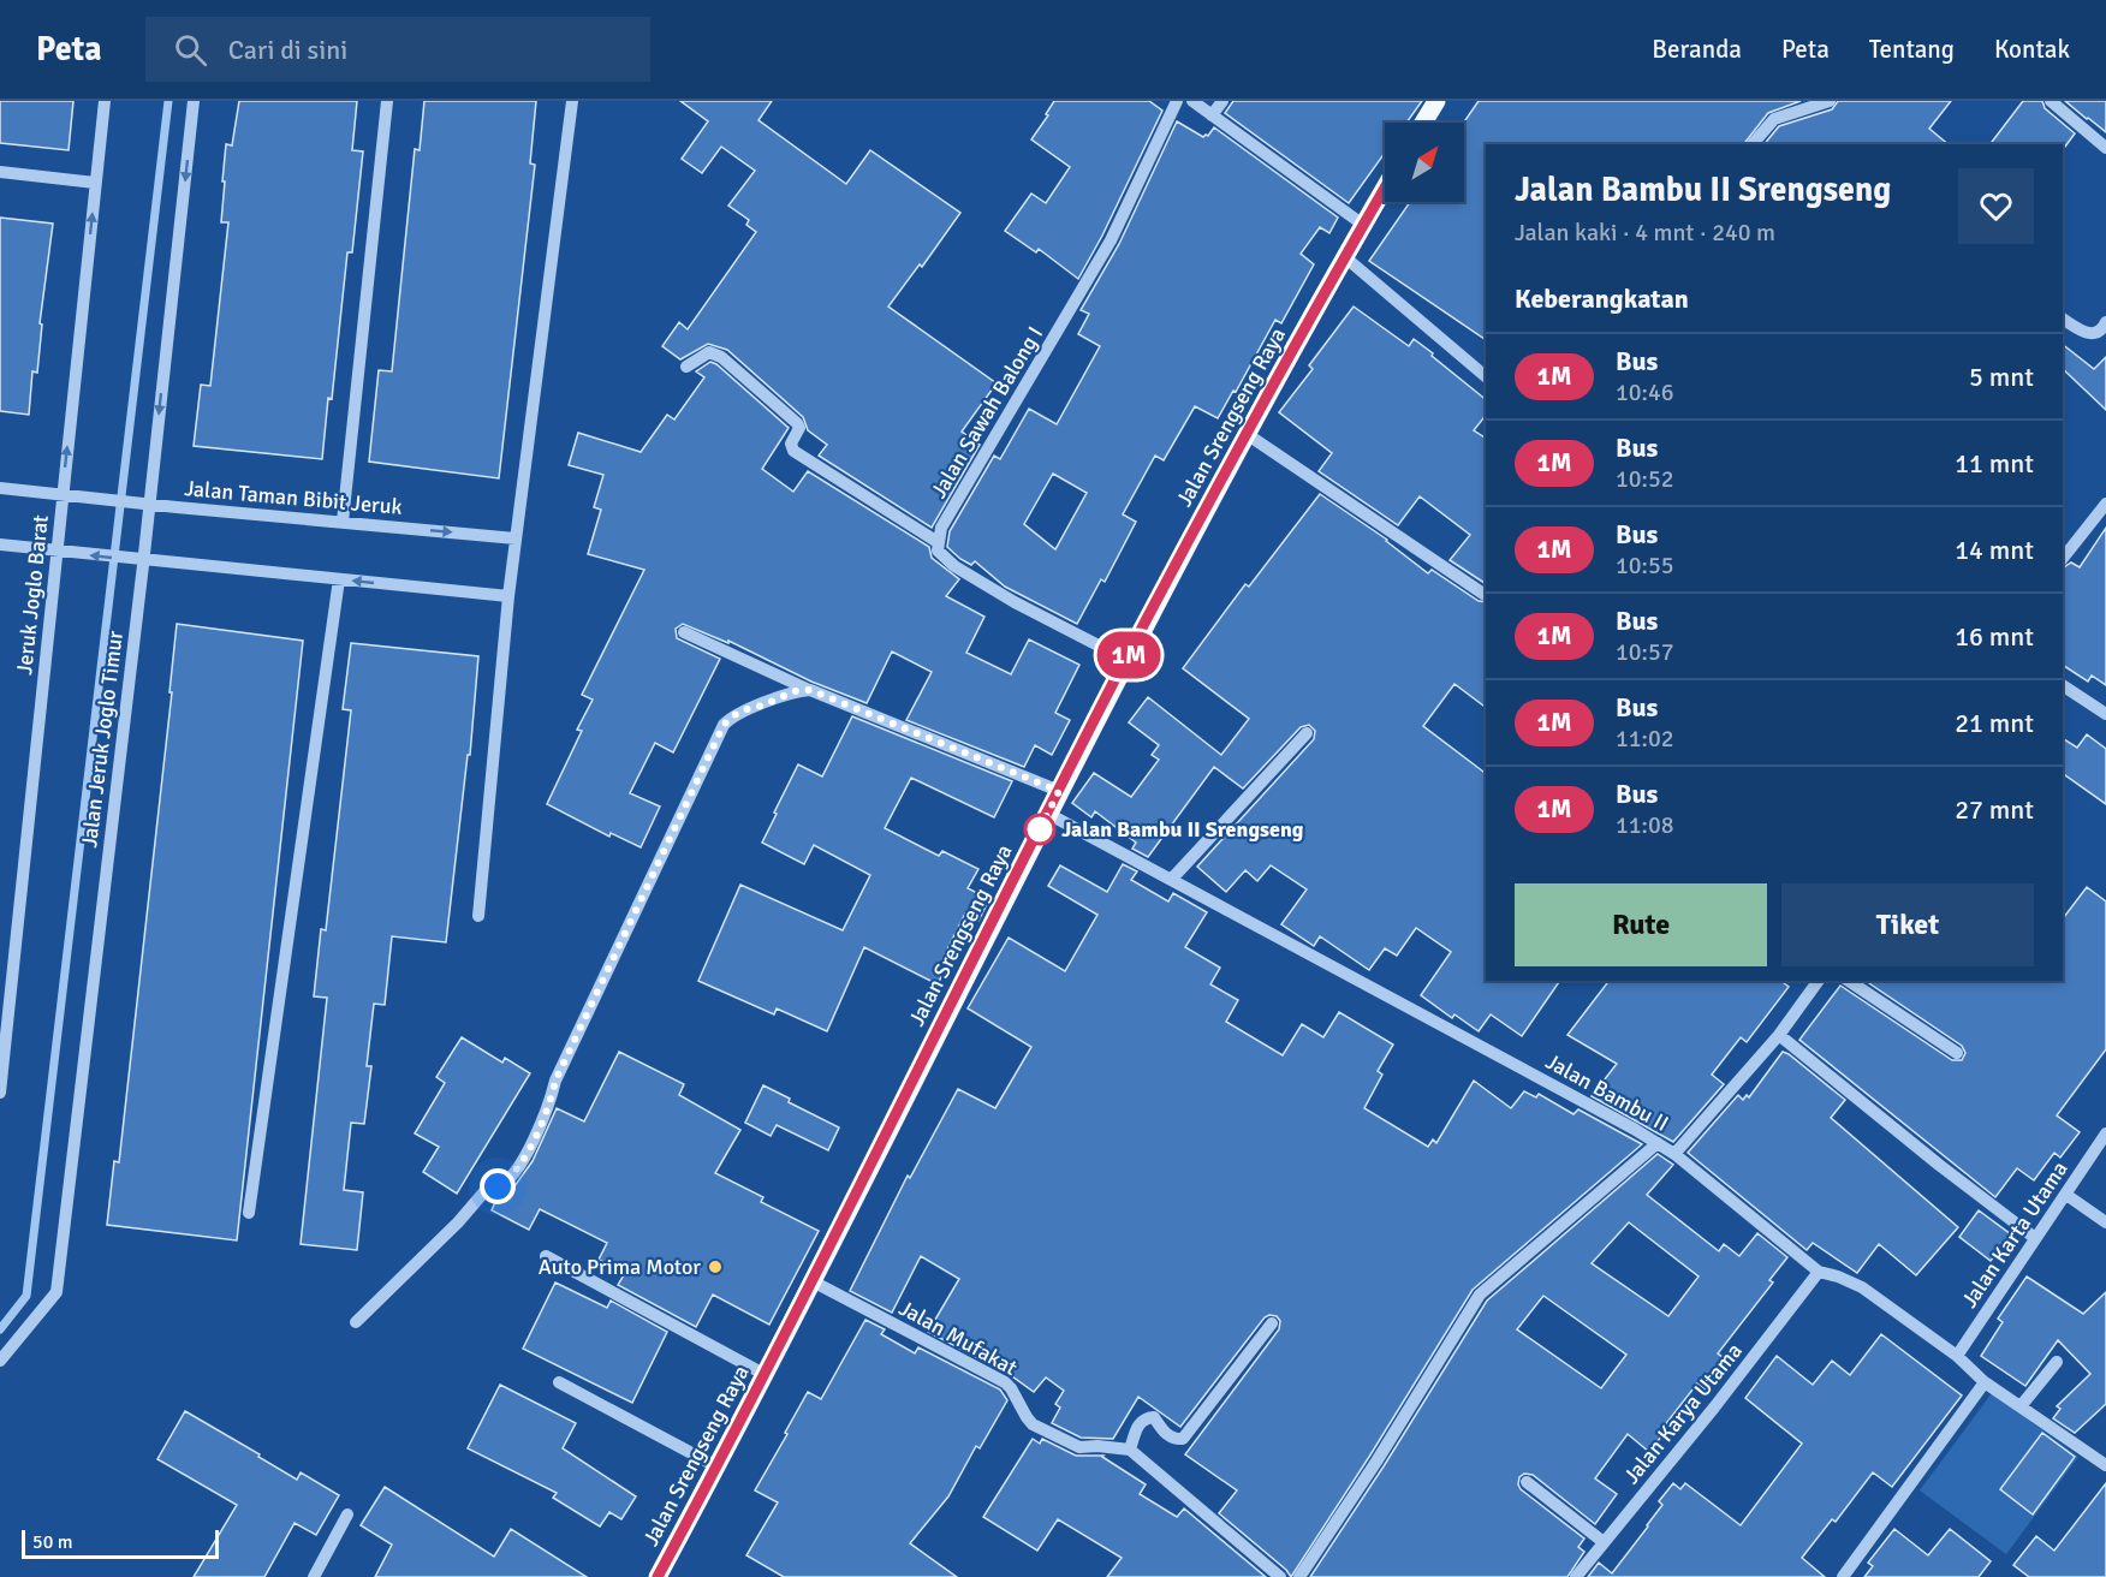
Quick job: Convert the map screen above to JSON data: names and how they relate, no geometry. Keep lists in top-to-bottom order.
{
  "streets": {
    "main road": ["Jalan Srengseng Raya"],
    "street": [
      "Jalan Sawah Balong I",
      "Jalan Taman Bibit Jeruk",
      "Jeruk Joglo Barat",
      "Jalan Jeruk Joglo Timur",
      "Jalan Bambu II",
      "Jalan Karta Utama",
      "Jalan Mufakat",
      "Jalan Karya Utama"
    ]
  },
  "crossings": [
    ["Jalan Srengseng Raya", "Jalan Bambu II"],
    ["Jalan Srengseng Raya", "Jalan Mufakat"],
    ["Jalan Taman Bibit Jeruk", "Jeruk Joglo Barat"],
    ["Jalan Taman Bibit Jeruk", "Jalan Jeruk Joglo Timur"],
    ["Jalan Bambu II", "Jalan Karta Utama"],
    ["Jalan Bambu II", "Jalan Karya Utama"]
  ],
  "places": ["Jalan Bambu II Srengseng", "Auto Prima Motor"],
  "lines": ["bus line 1M"],
  "scale_bar": "50 m",
  "north": "top right",
  "page": {
    "header": "Peta",
    "search": "Cari di sini",
    "nav": [
      "Beranda",
      "Peta",
      "Tentang",
      "Kontak"
    ],
    "on_map": "1M",
    "heading": [
      ["Jalan Bambu II Srengseng", "Jalan kaki · 4 mnt · 240 m"],
      "Keberangkatan"
    ],
    "list": [
      {
        "mark": "1M",
        "name": "Bus",
        "note": "10:46",
        "value": "5 mnt"
      },
      {
        "mark": "1M",
        "name": "Bus",
        "note": "10:52",
        "value": "11 mnt"
      },
      {
        "mark": "1M",
        "name": "Bus",
        "note": "10:55",
        "value": "14 mnt"
      },
      {
        "mark": "1M",
        "name": "Bus",
        "note": "10:57",
        "value": "16 mnt"
      },
      {
        "mark": "1M",
        "name": "Bus",
        "note": "11:02",
        "value": "21 mnt"
      },
      {
        "mark": "1M",
        "name": "Bus",
        "note": "11:08",
        "value": "27 mnt"
      }
    ],
    "buttons": ["Rute", "Tiket"],
    "scale": "50 m"
  }
}
